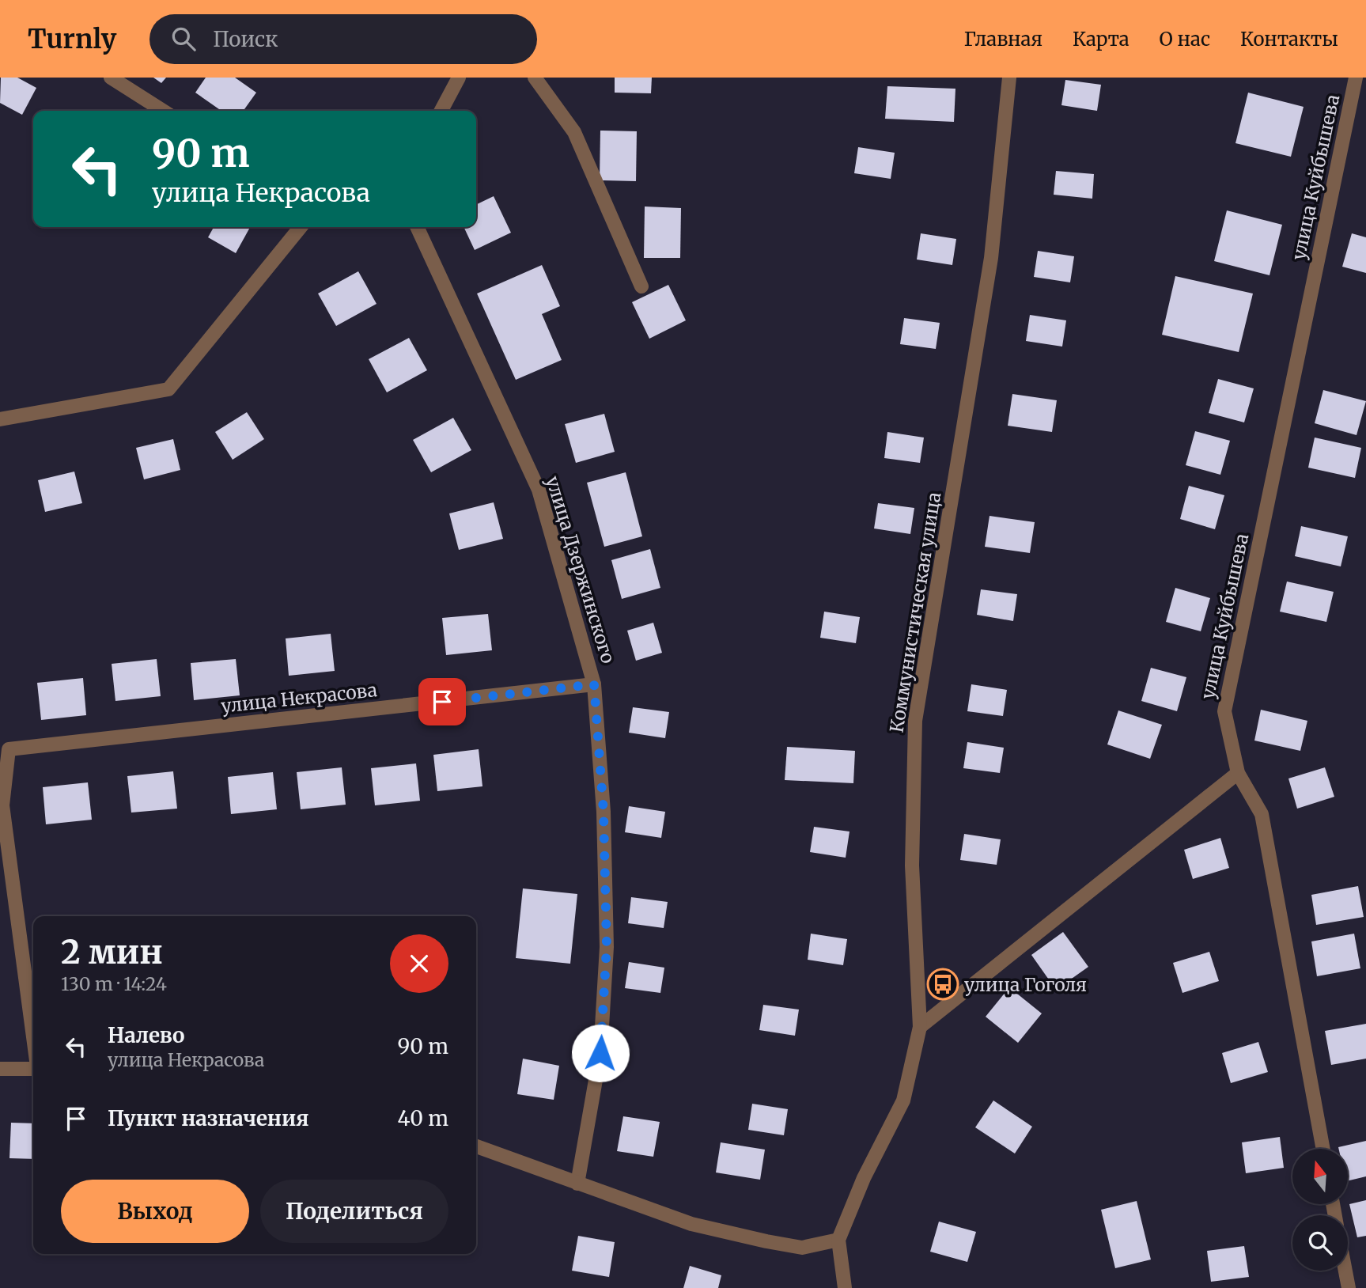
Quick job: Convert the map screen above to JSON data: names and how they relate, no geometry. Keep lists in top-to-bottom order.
{
  "streets": {
    "street": [
      "улица Куйбышева",
      "улица Дзержинского",
      "Коммунистическая улица",
      "улица Некрасова"
    ]
  },
  "crossings": [
    ["улица Дзержинского", "улица Некрасова"]
  ],
  "places": {
    "bus stop": ["улица Гоголя"]
  },
  "north": "top",
  "page": {
    "header": "Turnly",
    "search": "Поиск",
    "nav": [
      "Главная",
      "Карта",
      "О нас",
      "Контакты"
    ],
    "turn": ["90 m", "улица Некрасова"],
    "heading": ["2 мин", "130 m · 14:24"],
    "list": [
      {
        "name": "Налево",
        "note": "улица Некрасова",
        "value": "90 m"
      },
      {
        "name": "Пункт назначения",
        "value": "40 m"
      }
    ],
    "buttons": ["Выход", "Поделиться"]
  }
}
